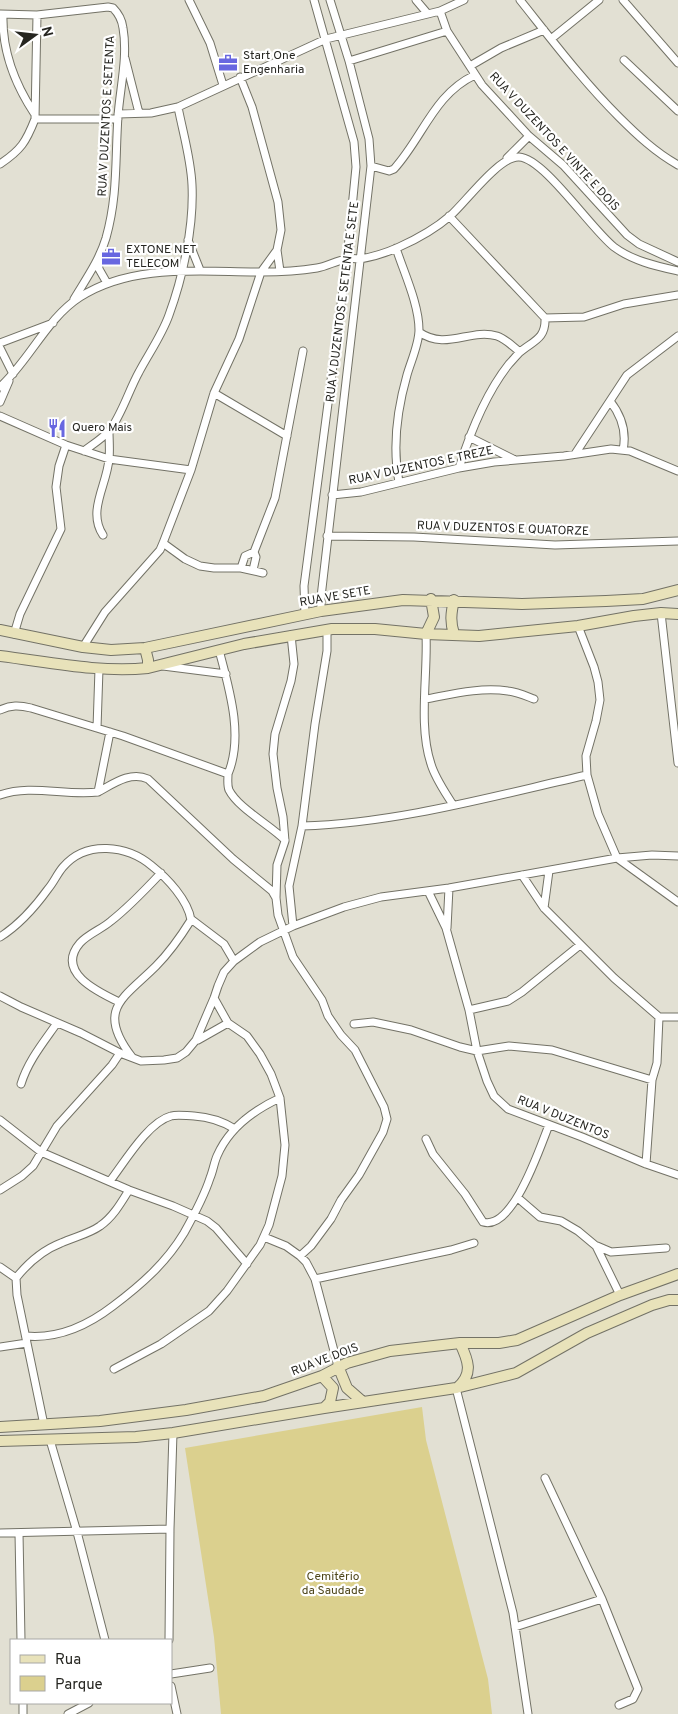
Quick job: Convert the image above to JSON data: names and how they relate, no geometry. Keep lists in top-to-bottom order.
{
  "streets": {
    "main road": ["RUA VE SETE", "RUA VE DOIS"],
    "street": [
      "RUA V DUZENTOS E SETENTA",
      "RUA V DUZENTOS E VINTE E DOIS",
      "RUA V DUZENTOS E SETENTA E SETE",
      "RUA V DUZENTOS E TREZE",
      "RUA V DUZENTOS E QUATORZE",
      "RUA V DUZENTOS"
    ]
  },
  "crossings": [
    ["RUA V DUZENTOS E SETENTA E SETE", "RUA V DUZENTOS E TREZE"],
    ["RUA V DUZENTOS E SETENTA E SETE", "RUA V DUZENTOS E QUATORZE"],
    ["RUA V DUZENTOS E SETENTA E SETE", "RUA VE SETE"]
  ],
  "parks": ["Cemitério da Saudade"],
  "places": {
    "office": ["Start One Engenharia", "EXTONE NET TELECOM"],
    "restaurant": ["Quero Mais"]
  },
  "legend": ["Rua", "Parque"],
  "north": "right"
}
